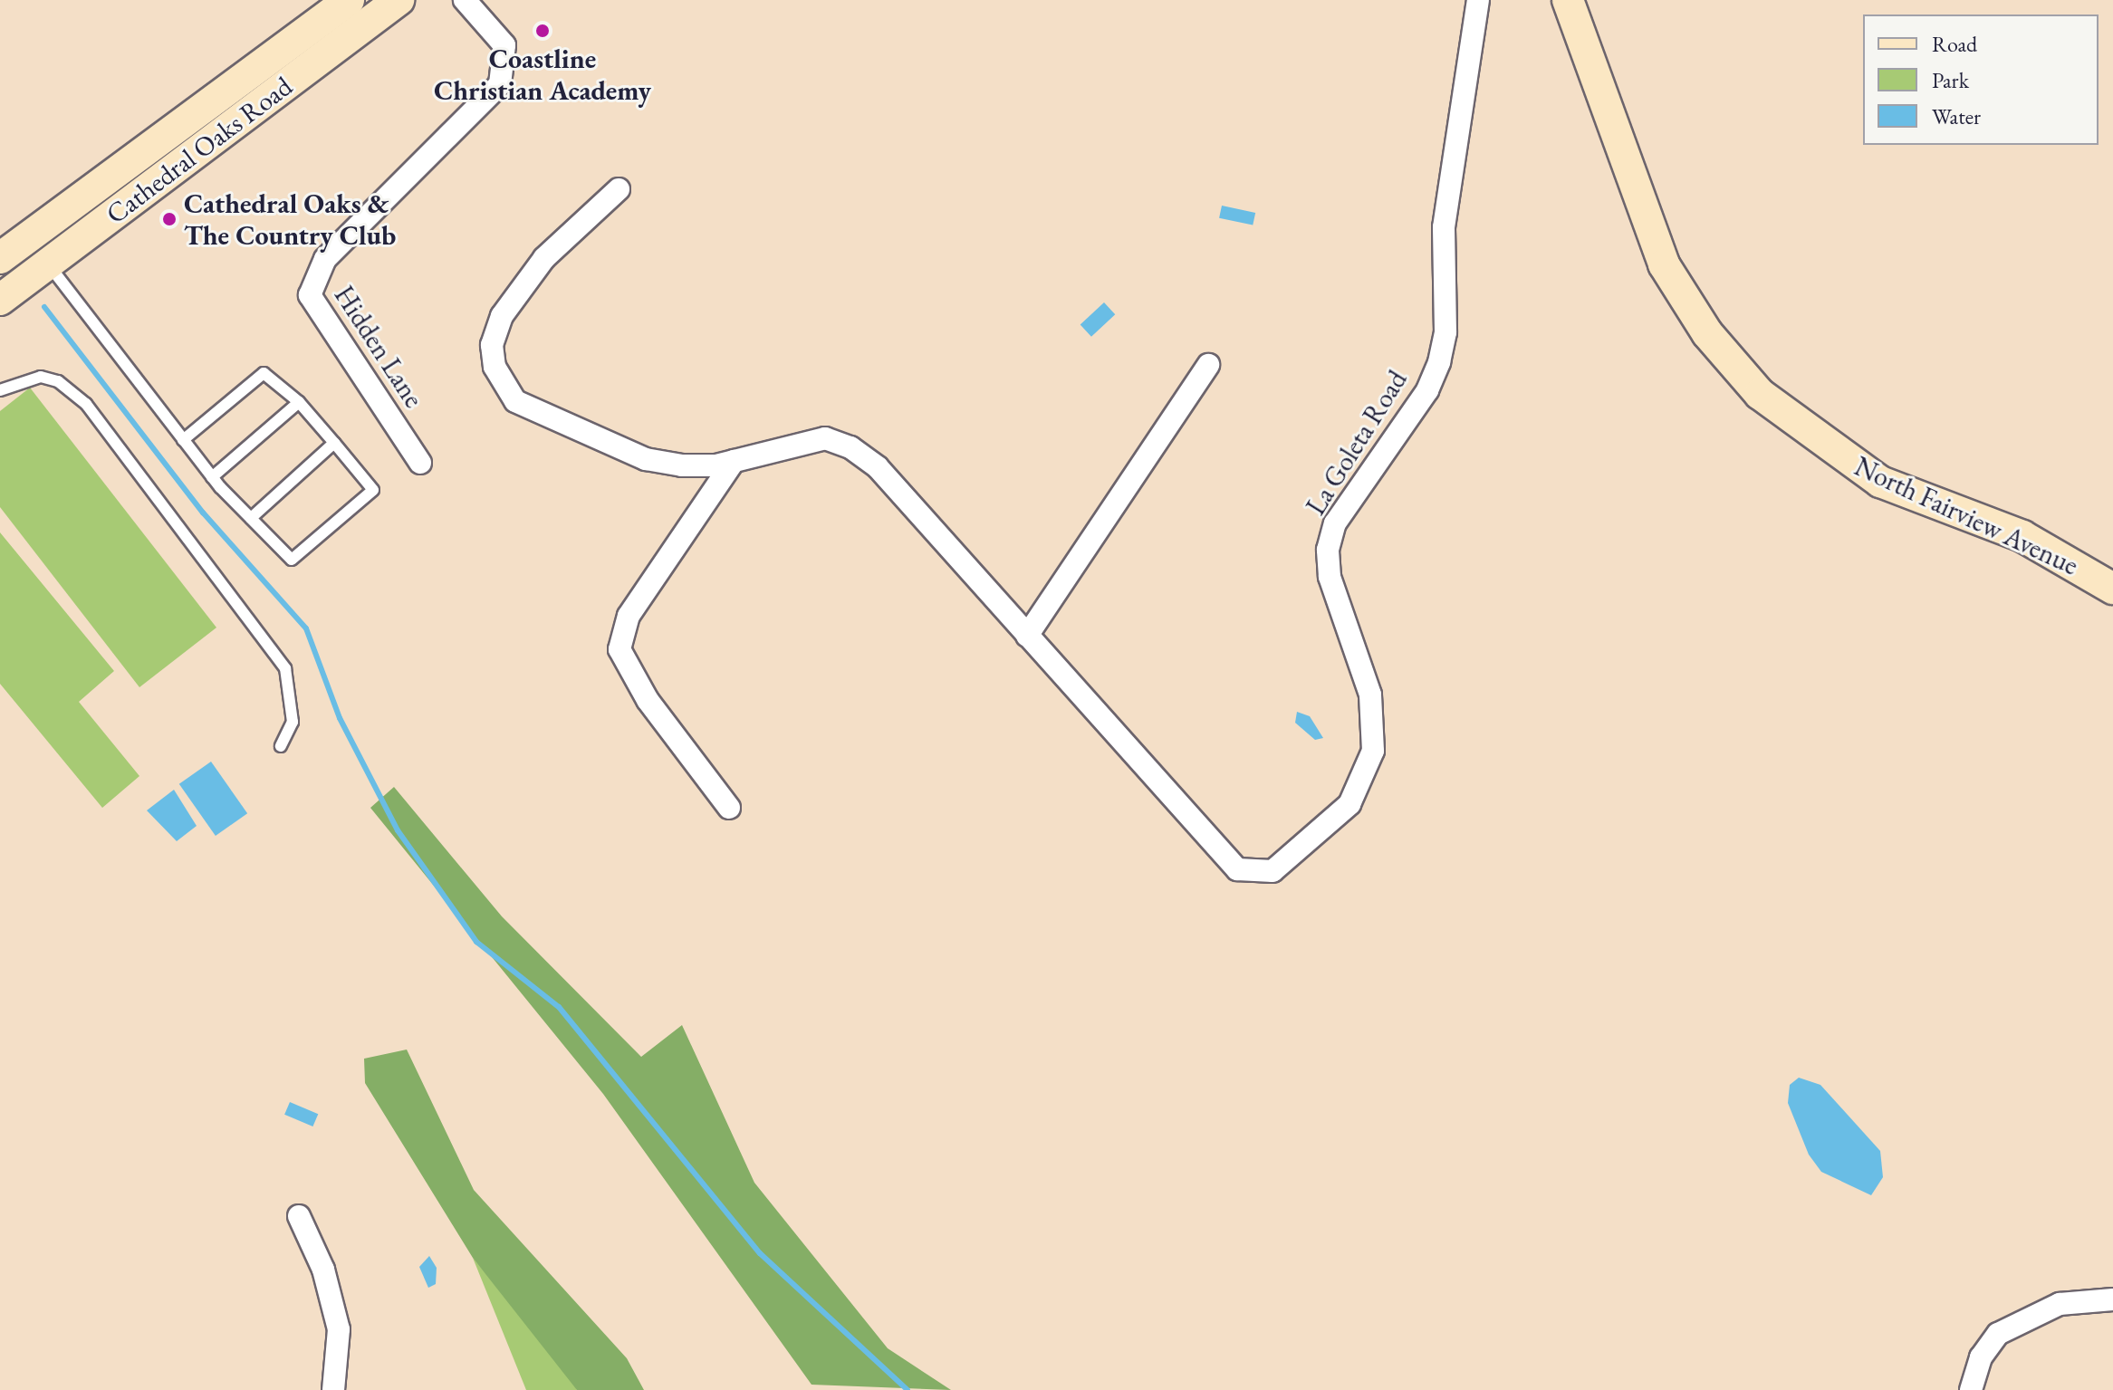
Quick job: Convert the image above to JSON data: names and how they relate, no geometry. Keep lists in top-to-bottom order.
{
  "streets": {
    "main road": ["Cathedral Oaks Road", "North Fairview Avenue"],
    "street": ["Hidden Lane", "La Goleta Road"]
  },
  "places": ["Coastline Christian Academy", "Cathedral Oaks & The Country Club"],
  "legend": ["Road", "Park", "Water"]
}
